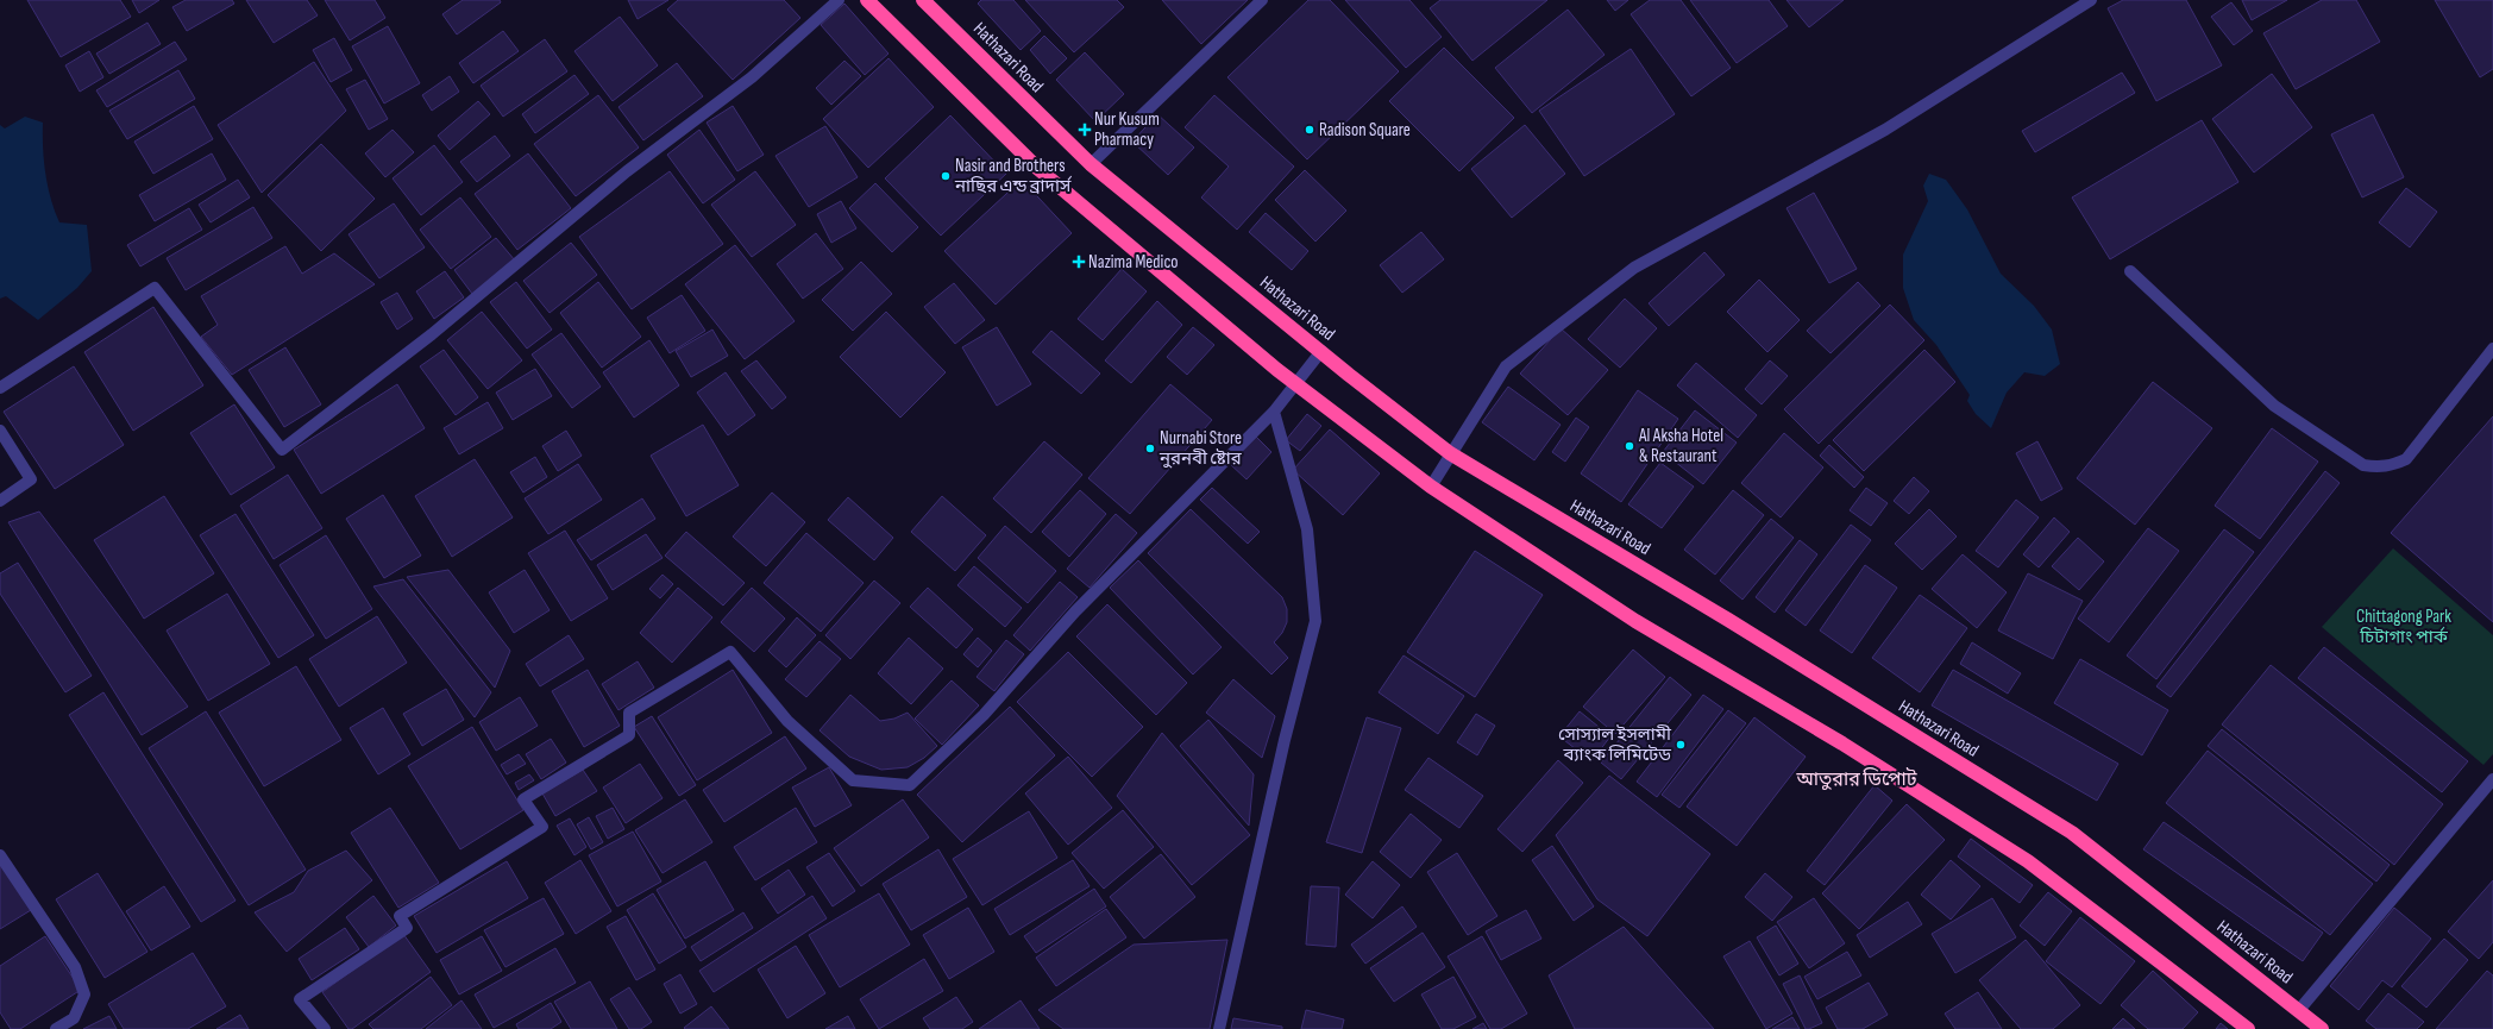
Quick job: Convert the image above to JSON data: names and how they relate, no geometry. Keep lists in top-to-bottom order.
{
  "streets": {
    "highway": ["Hathazari Road"]
  },
  "districts": ["আতুরার ডিপোট"],
  "parks": ["Chittagong Park চিটাগাং পার্ক"],
  "places": {
    "health": ["Nur Kusum Pharmacy", "Nazima Medico"],
    "other": [
      "Radison Square",
      "Nasir and Brothers নাছির এন্ড ব্রাদার্স",
      "Al Aksha Hotel & Restaurant",
      "Nurnabi Store নুরনবী ষ্টোর",
      "সোস্যাল ইসলামী ব্যাংক লিমিটেড"
    ]
  }
}
